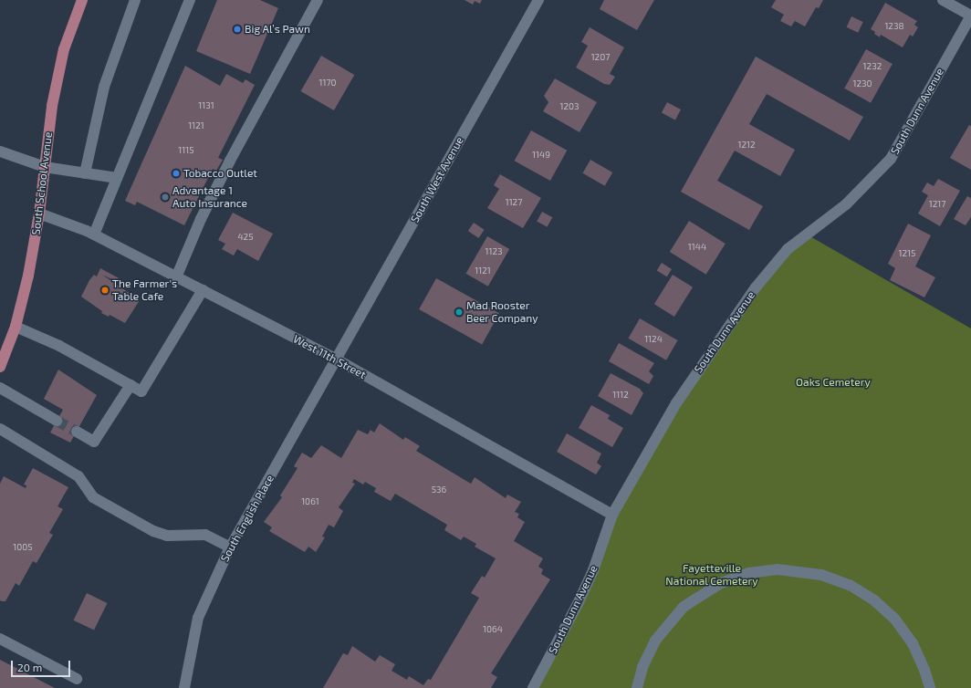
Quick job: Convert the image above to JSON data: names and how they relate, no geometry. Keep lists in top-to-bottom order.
{
  "streets": {
    "main road": ["South School Avenue"],
    "street": [
      "South Dunn Avenue",
      "South West Avenue",
      "West 11th Street",
      "South English Place"
    ]
  },
  "crossings": [
    ["South Dunn Avenue", "West 11th Street"],
    ["South West Avenue", "West 11th Street"],
    ["South West Avenue", "South English Place"],
    ["South School Avenue", "West 11th Street"],
    ["West 11th Street", "South English Place"]
  ],
  "parks": ["Oaks Cemetery", "Fayetteville National Cemetery"],
  "places": [
    "Big Al’s Pawn",
    "Tobacco Outlet",
    "Advantage 1 Auto Insurance",
    "The Farmer's Table Cafe",
    "Mad Rooster Beer Company"
  ],
  "house_numbers": [
    "1238",
    "1207",
    "1232",
    "1170",
    "1230",
    "1131",
    "1203",
    "1121",
    "1212",
    "1115",
    "1149",
    "1127",
    "1217",
    "425",
    "1144",
    "1123",
    "1215",
    "1121",
    "1124",
    "1112",
    "536",
    "1061",
    "1005",
    "1064"
  ],
  "scale_bar": "20 m"
}
